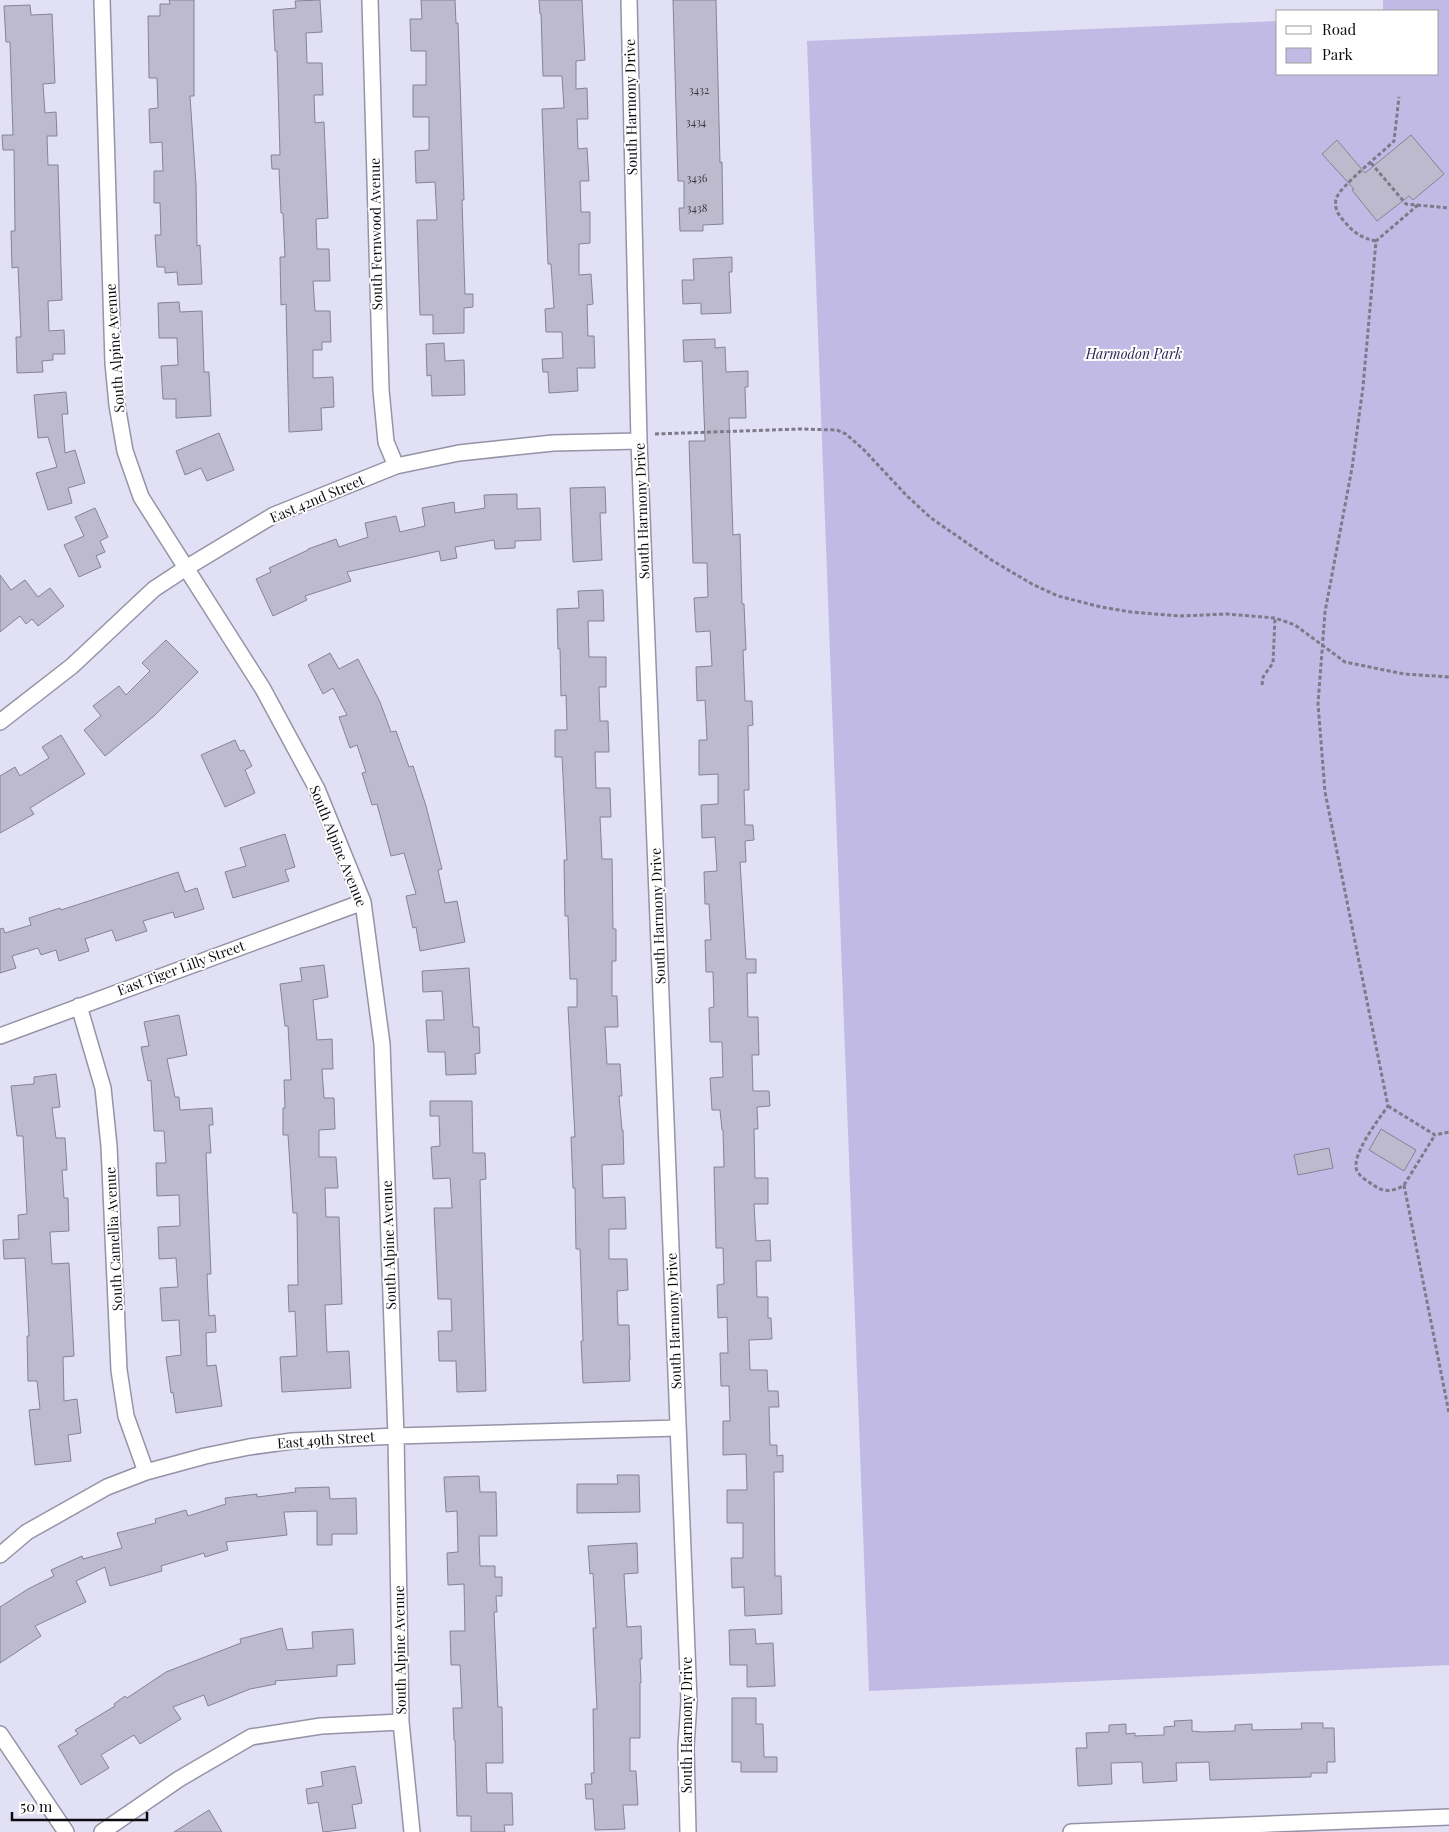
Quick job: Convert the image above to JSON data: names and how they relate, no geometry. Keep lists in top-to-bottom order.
{
  "streets": {
    "street": [
      "South Harmony Drive",
      "South Fernwood Avenue",
      "South Alpine Avenue",
      "East 42nd Street",
      "East Tiger Lilly Street",
      "South Camellia Avenue",
      "East 49th Street"
    ]
  },
  "crossings": [
    ["South Harmony Drive", "East 42nd Street"],
    ["South Harmony Drive", "East 49th Street"],
    ["South Fernwood Avenue", "East 42nd Street"],
    ["South Alpine Avenue", "East 42nd Street"],
    ["South Alpine Avenue", "East Tiger Lilly Street"],
    ["South Alpine Avenue", "East 49th Street"],
    ["East Tiger Lilly Street", "South Camellia Avenue"],
    ["South Camellia Avenue", "East 49th Street"]
  ],
  "parks": ["Harmodon Park"],
  "house_numbers": [
    "3432",
    "3434",
    "3436",
    "3438"
  ],
  "legend": ["Road", "Park"],
  "scale_bar": "50 m"
}
